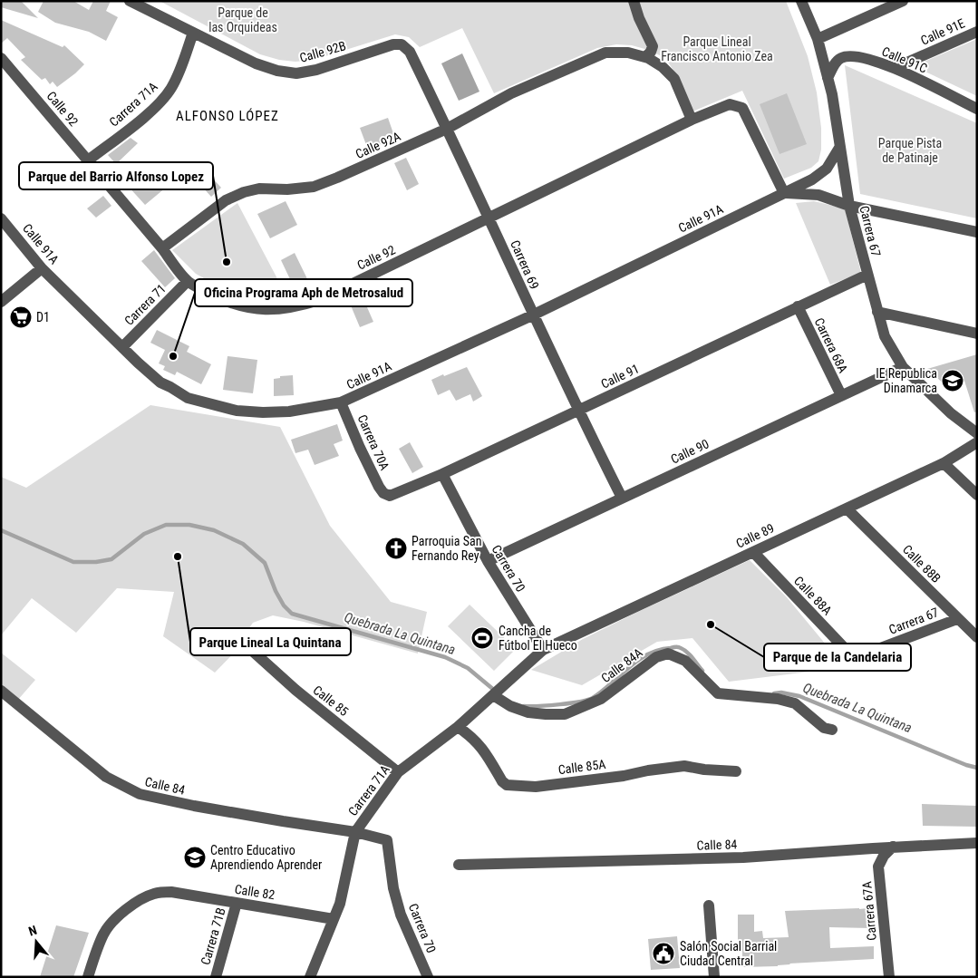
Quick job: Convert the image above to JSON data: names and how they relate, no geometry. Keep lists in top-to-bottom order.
{
  "streets": {
    "street": [
      "Calle 91E",
      "Calle 92B",
      "Calle 91C",
      "Carrera 71A",
      "Calle 92",
      "Calle 92A",
      "Calle 91A",
      "Carrera 67",
      "Carrera 69",
      "Carrera 71",
      "Carrera 68A",
      "Calle 91",
      "Carrera 70A",
      "Calle 90",
      "Calle 89",
      "Calle 88B",
      "Carrera 70",
      "Calle 88A",
      "Calle 84A",
      "Calle 85",
      "Calle 85A",
      "Calle 84",
      "Calle 82",
      "Carrera 67A",
      "Carrera 71B"
    ]
  },
  "crossings": [
    ["Calle 91E", "Calle 91C"],
    ["Calle 92B", "Carrera 71A"],
    ["Calle 92B", "Carrera 69"],
    ["Calle 91C", "Carrera 67"],
    ["Carrera 71A", "Calle 92"],
    ["Carrera 71A", "Calle 89"],
    ["Carrera 71A", "Carrera 70"],
    ["Carrera 71A", "Calle 84A"],
    ["Carrera 71A", "Calle 85"],
    ["Carrera 71A", "Calle 85A"],
    ["Carrera 71A", "Calle 84"],
    ["Carrera 71A", "Calle 82"],
    ["Calle 92", "Calle 92A"],
    ["Calle 92", "Calle 91A"],
    ["Calle 92", "Carrera 69"],
    ["Calle 92", "Carrera 71"],
    ["Calle 92A", "Carrera 69"],
    ["Calle 91A", "Carrera 67"],
    ["Calle 91A", "Carrera 69"],
    ["Calle 91A", "Carrera 71"],
    ["Calle 91A", "Carrera 70A"],
    ["Carrera 67", "Calle 91"],
    ["Carrera 67", "Calle 90"],
    ["Carrera 67", "Calle 88B"],
    ["Carrera 67", "Calle 88A"],
    ["Carrera 69", "Calle 91"],
    ["Carrera 69", "Calle 90"],
    ["Carrera 68A", "Calle 91"],
    ["Carrera 68A", "Calle 90"],
    ["Calle 91", "Carrera 70A"],
    ["Calle 91", "Carrera 70"],
    ["Calle 90", "Carrera 70"],
    ["Calle 89", "Calle 88B"],
    ["Calle 89", "Carrera 70"],
    ["Calle 89", "Calle 88A"],
    ["Carrera 70", "Calle 84"],
    ["Calle 84", "Carrera 67A"],
    ["Calle 82", "Carrera 71B"]
  ],
  "districts": ["ALFONSO LÓPEZ"],
  "water": ["Quebrada La Quintana"],
  "parks": ["Parque de las Orquideas", "Parque Lineal Francisco Antonio Zea", "Parque Pista de Patinaje"],
  "places": {
    "other": [
      "Parque del Barrio Alfonso Lopez",
      "Oficina Programa Aph de Metrosalud",
      "Parque Lineal La Quintana",
      "Parque de la Candelaria"
    ],
    "supermarket": ["D1"],
    "school or university": ["IE Republica Dinamarca", "Centro Educativo Aprendiendo Aprender"],
    "church": ["Parroquia San Fernando Rey"],
    "sports": ["Cancha de Fútbol El Hueco"],
    "public building": ["Salón Social Barrial Ciudad Central"]
  },
  "north": "top"
}
